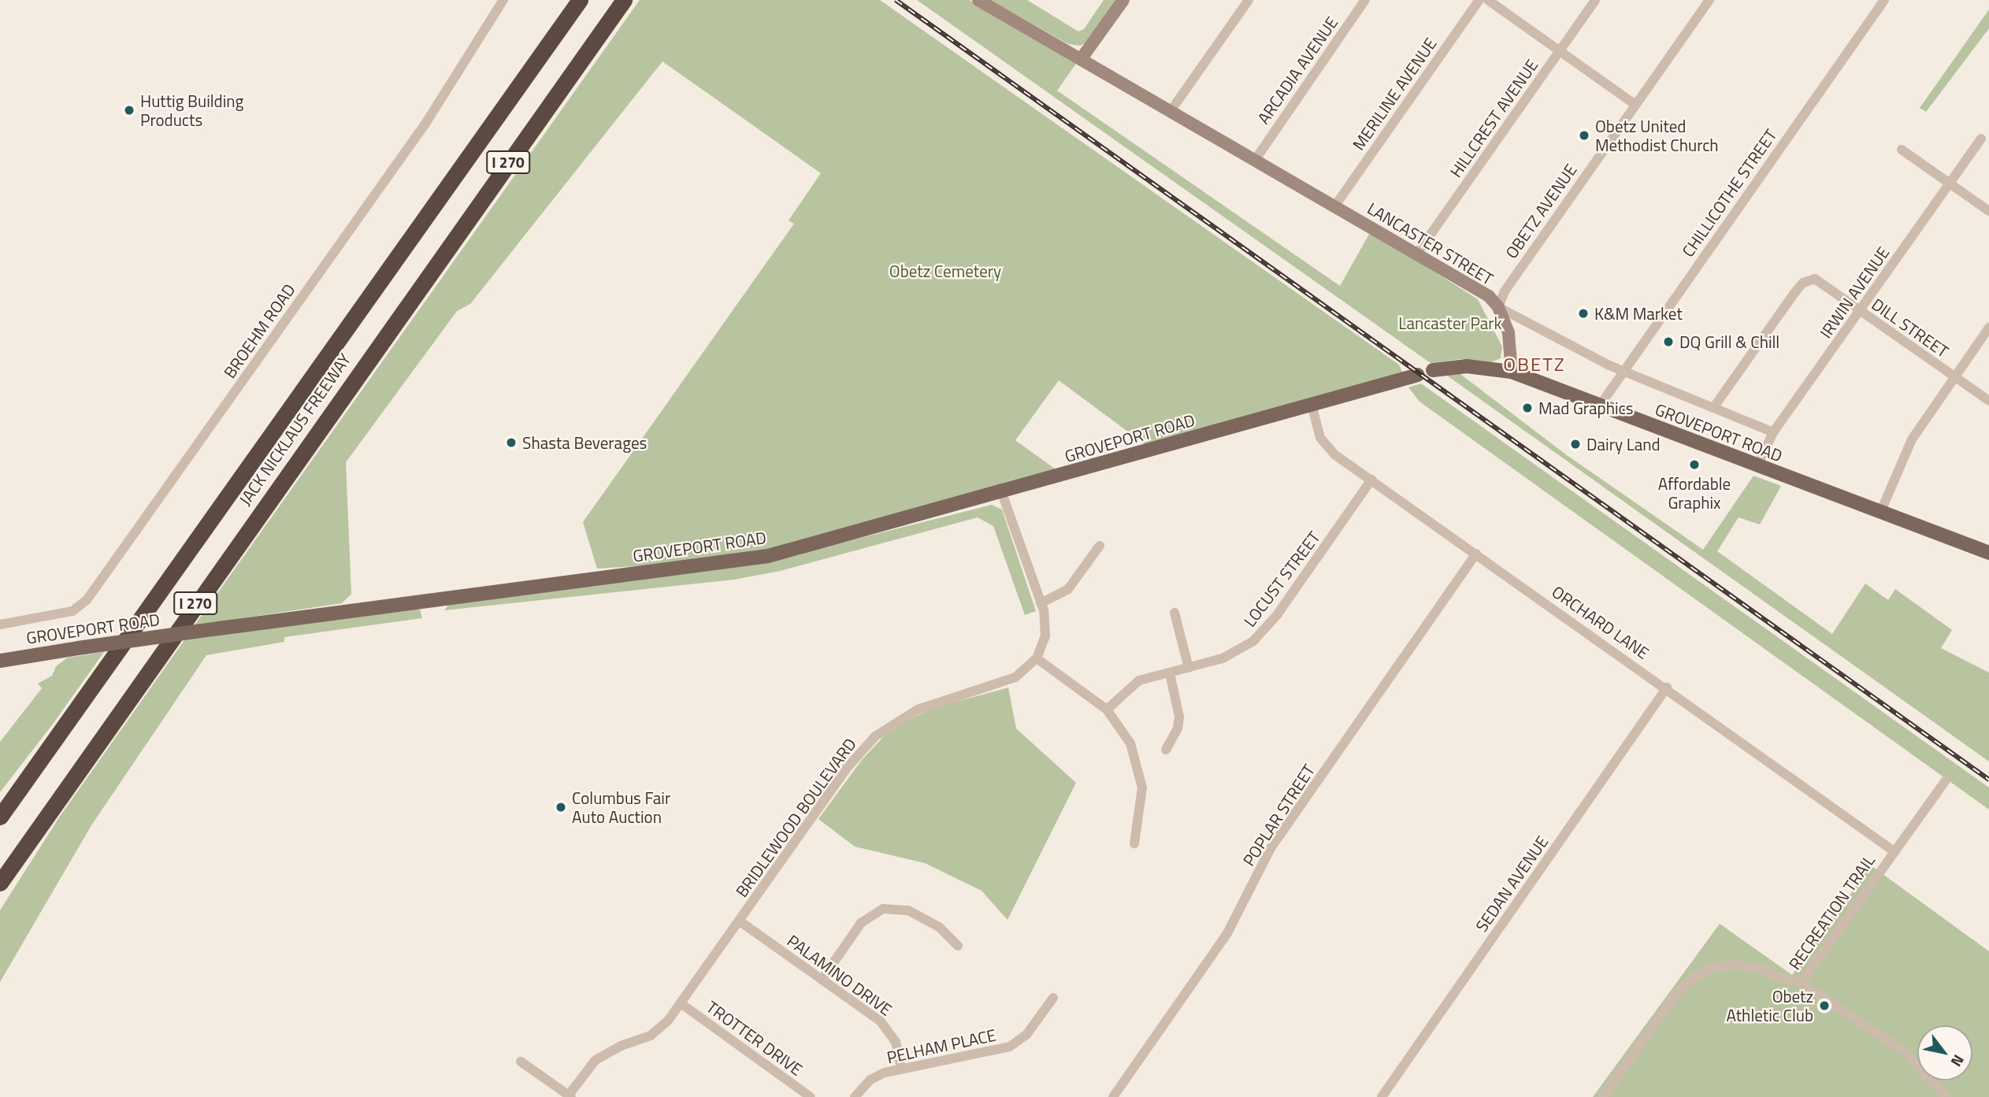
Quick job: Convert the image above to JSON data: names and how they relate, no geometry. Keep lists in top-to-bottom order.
{
  "streets": {
    "highway": ["I 270", "JACK NICKLAUS FREEWAY"],
    "main road": ["GROVEPORT ROAD"],
    "street": [
      "ARCADIA AVENUE",
      "MERILINE AVENUE",
      "HILLCREST AVENUE",
      "CHILLICOTHE STREET",
      "OBETZ AVENUE",
      "LANCASTER STREET",
      "IRWIN AVENUE",
      "DILL STREET",
      "BROEHM ROAD",
      "LOCUST STREET",
      "ORCHARD LANE",
      "POPLAR STREET",
      "BRIDLEWOOD BOULEVARD",
      "SEDAN AVENUE",
      "RECREATION TRAIL",
      "PALAMINO DRIVE",
      "TROTTER DRIVE",
      "PELHAM PLACE"
    ]
  },
  "crossings": [
    ["ARCADIA AVENUE", "LANCASTER STREET"],
    ["MERILINE AVENUE", "LANCASTER STREET"],
    ["HILLCREST AVENUE", "LANCASTER STREET"],
    ["CHILLICOTHE STREET", "LANCASTER STREET"],
    ["CHILLICOTHE STREET", "GROVEPORT ROAD"],
    ["OBETZ AVENUE", "LANCASTER STREET"],
    ["LANCASTER STREET", "IRWIN AVENUE"],
    ["LANCASTER STREET", "DILL STREET"],
    ["IRWIN AVENUE", "DILL STREET"],
    ["IRWIN AVENUE", "GROVEPORT ROAD"],
    ["GROVEPORT ROAD", "ORCHARD LANE"],
    ["LOCUST STREET", "ORCHARD LANE"],
    ["ORCHARD LANE", "POPLAR STREET"],
    ["ORCHARD LANE", "SEDAN AVENUE"],
    ["ORCHARD LANE", "RECREATION TRAIL"],
    ["BRIDLEWOOD BOULEVARD", "PALAMINO DRIVE"],
    ["BRIDLEWOOD BOULEVARD", "TROTTER DRIVE"],
    ["PALAMINO DRIVE", "PELHAM PLACE"]
  ],
  "districts": ["OBETZ"],
  "parks": ["Obetz Cemetery", "Lancaster Park"],
  "places": [
    "Huttig Building Products",
    "Obetz United Methodist Church",
    "K&M Market",
    "DQ Grill & Chill",
    "Mad Graphics",
    "Shasta Beverages",
    "Dairy Land",
    "Affordable Graphix",
    "Columbus Fair Auto Auction",
    "Obetz Athletic Club"
  ],
  "north": "bottom right"
}
